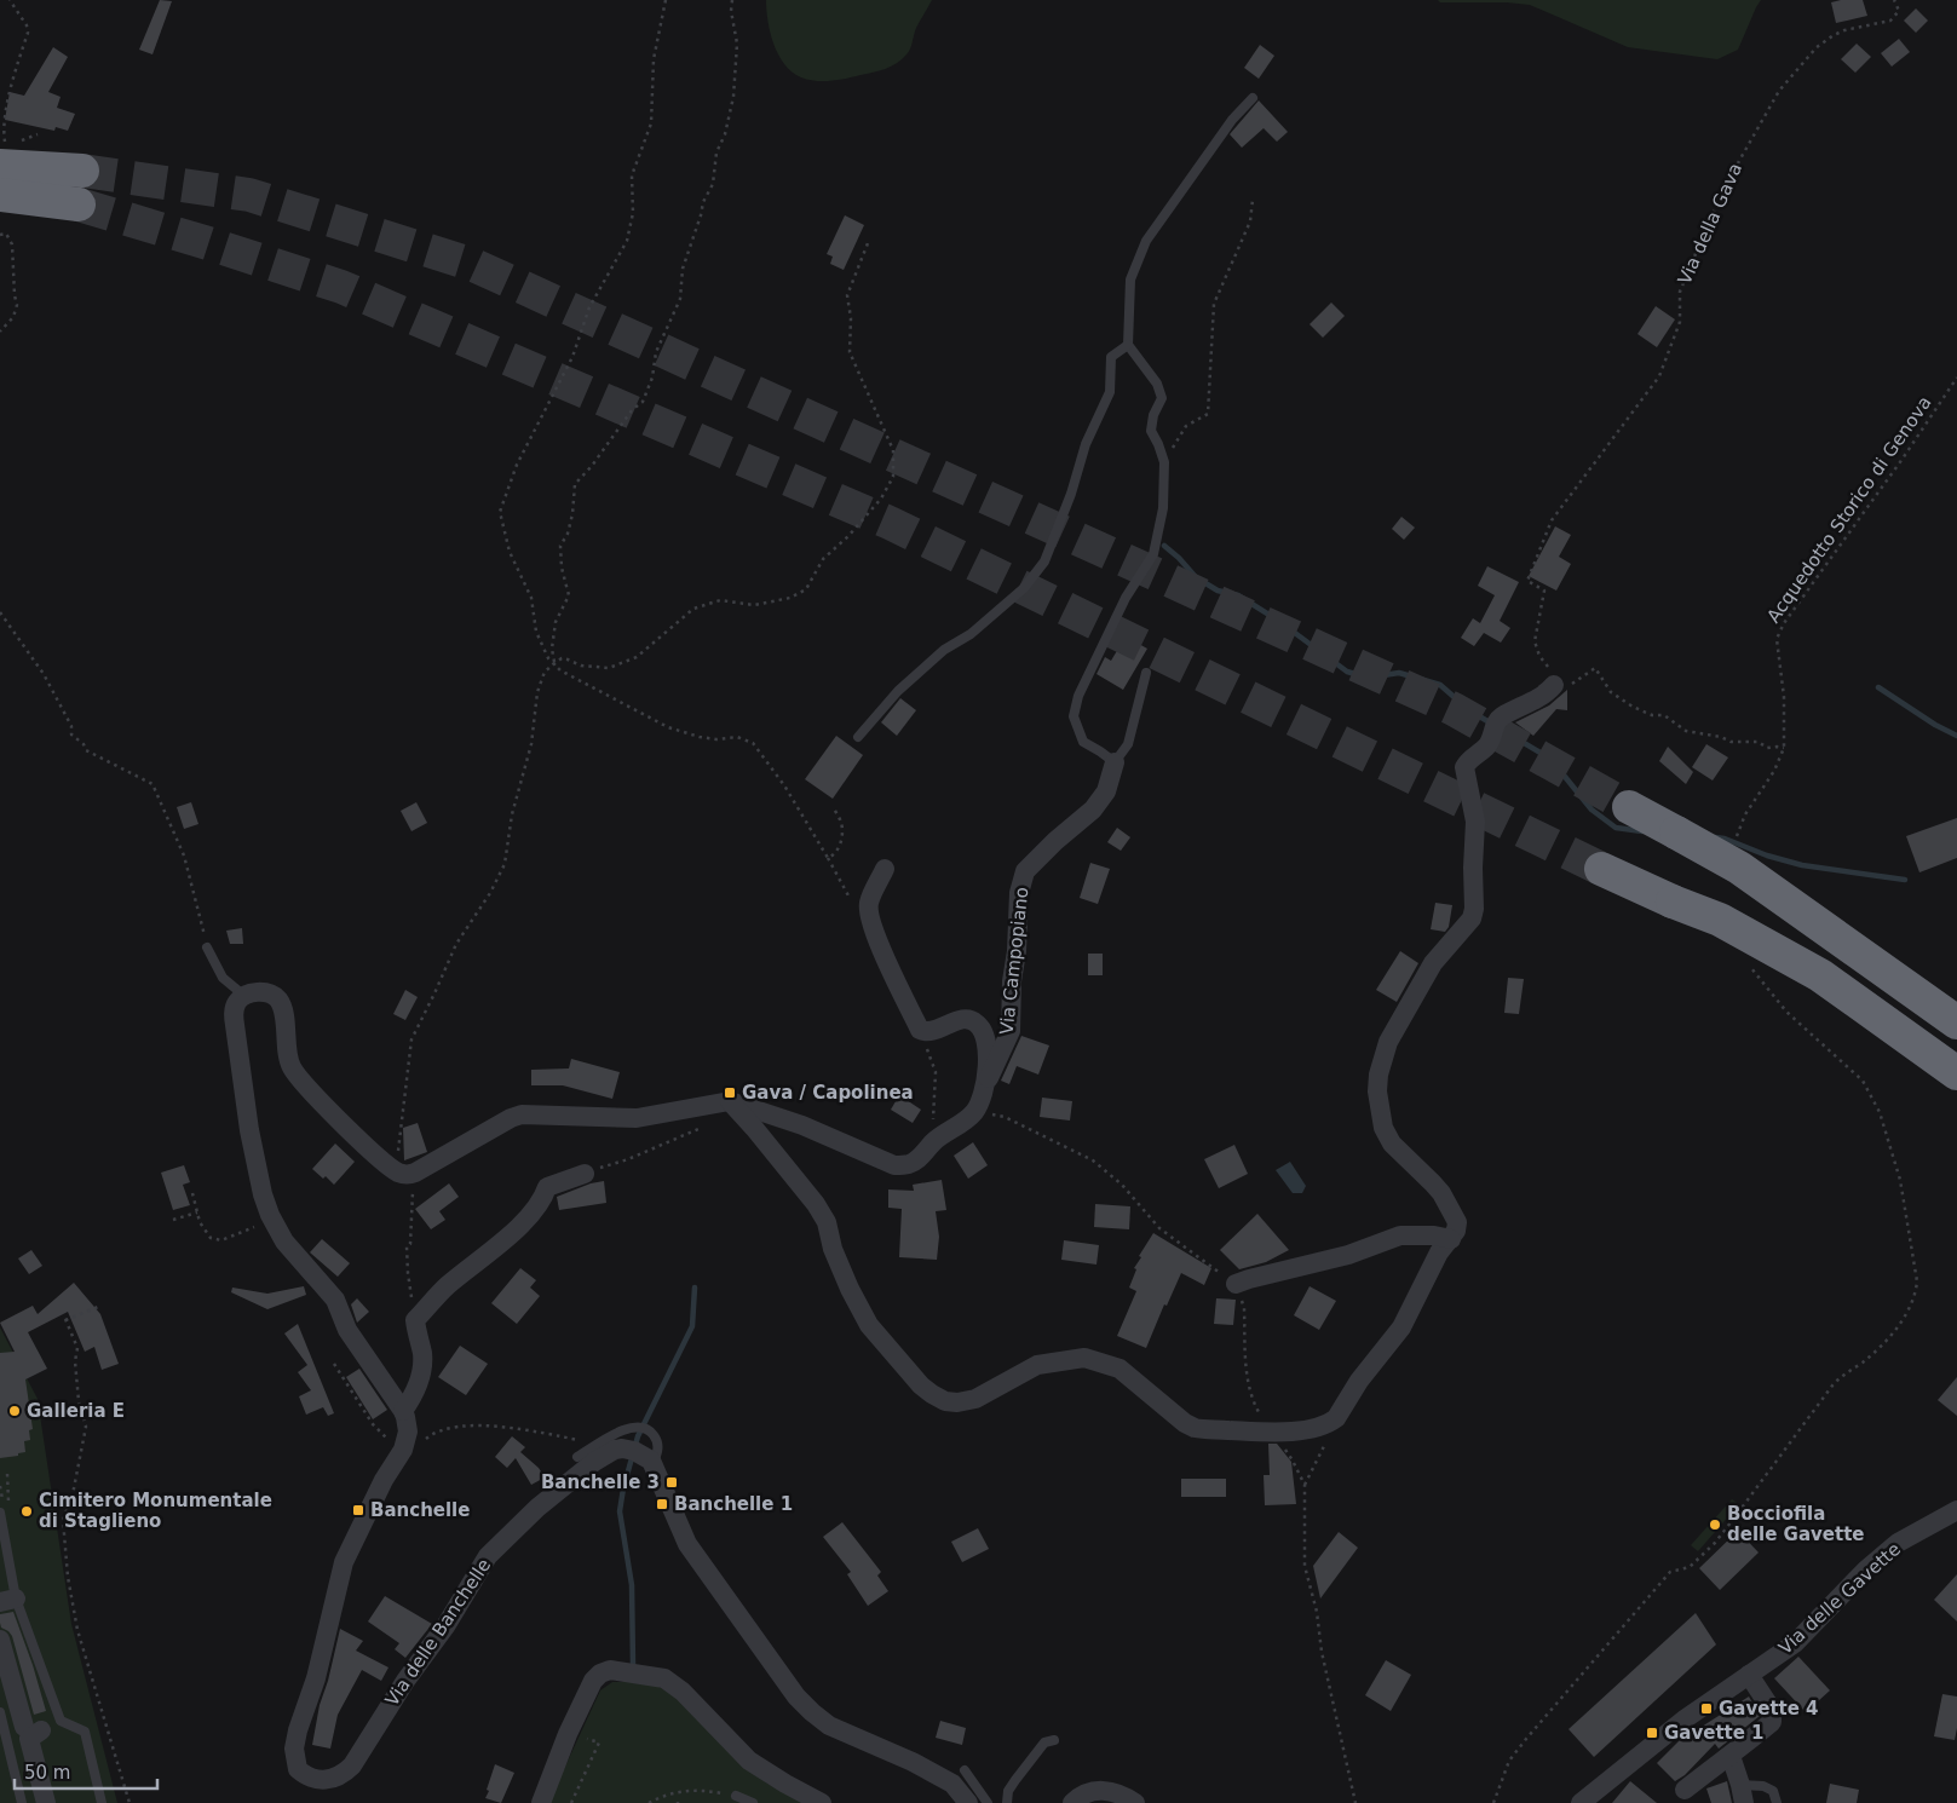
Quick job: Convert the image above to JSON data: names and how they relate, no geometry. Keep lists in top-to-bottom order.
{
  "streets": {
    "street": ["Via Campopiano", "Via delle Gavette", "Via delle Banchelle"],
    "path": ["Via della Gava", "Acquedotto Storico di Genova"]
  },
  "places": {
    "transit": [
      "Gava / Capolinea",
      "Banchelle 3",
      "Banchelle 1",
      "Banchelle",
      "Gavette 4",
      "Gavette 1"
    ],
    "other": ["Galleria E", "Cimitero Monumentale di Staglieno", "Bocciofila delle Gavette"]
  },
  "scale_bar": "50 m"
}
